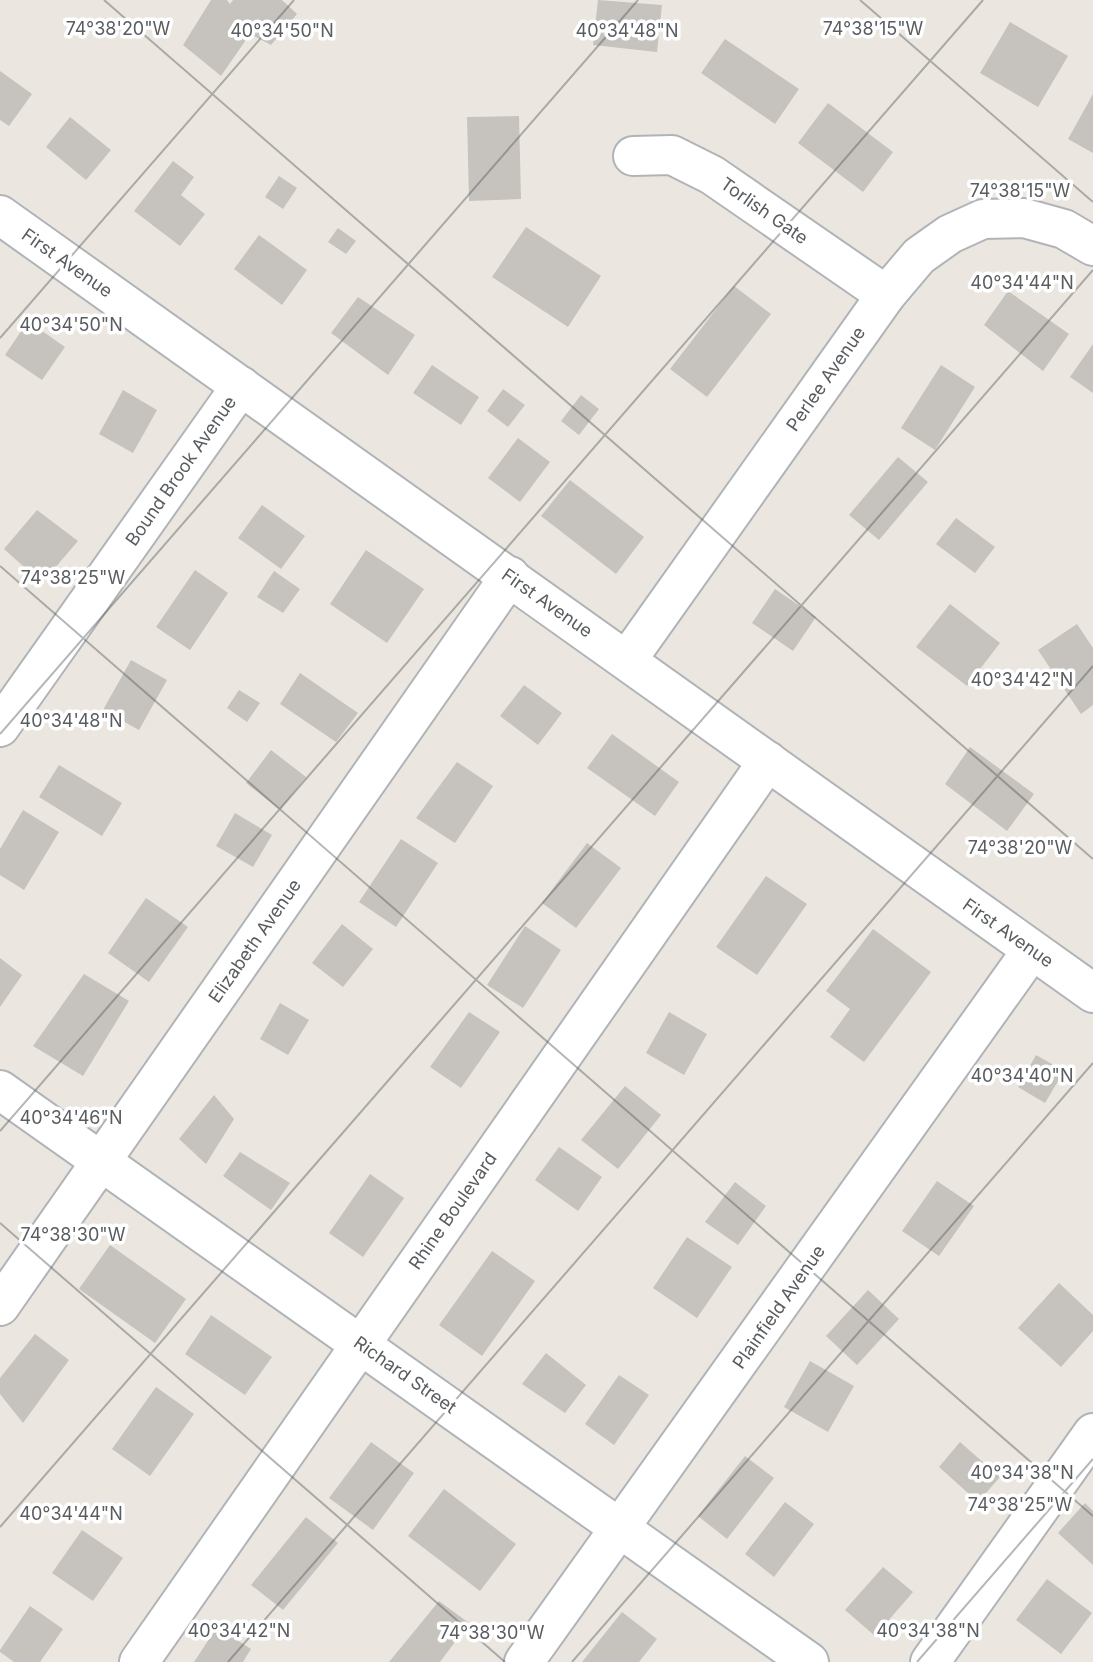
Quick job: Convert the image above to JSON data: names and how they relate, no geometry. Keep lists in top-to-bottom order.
{
  "streets": {
    "street": [
      "Torlish Gate",
      "First Avenue",
      "Perlee Avenue",
      "Bound Brook Avenue",
      "Elizabeth Avenue",
      "Rhine Boulevard",
      "Plainfield Avenue",
      "Richard Street"
    ]
  },
  "crossings": [
    ["Torlish Gate", "Perlee Avenue"],
    ["First Avenue", "Perlee Avenue"],
    ["First Avenue", "Bound Brook Avenue"],
    ["First Avenue", "Elizabeth Avenue"],
    ["First Avenue", "Rhine Boulevard"],
    ["First Avenue", "Plainfield Avenue"],
    ["Elizabeth Avenue", "Richard Street"],
    ["Rhine Boulevard", "Richard Street"],
    ["Plainfield Avenue", "Richard Street"]
  ],
  "coordinates": [
    "74°38'20\"W",
    "74°38'15\"W",
    "40°34'50\"N",
    "40°34'48\"N",
    "40°34'44\"N",
    "74°38'25\"W",
    "40°34'42\"N",
    "40°34'40\"N",
    "40°34'46\"N",
    "74°38'30\"W",
    "40°34'38\"N"
  ]
}
